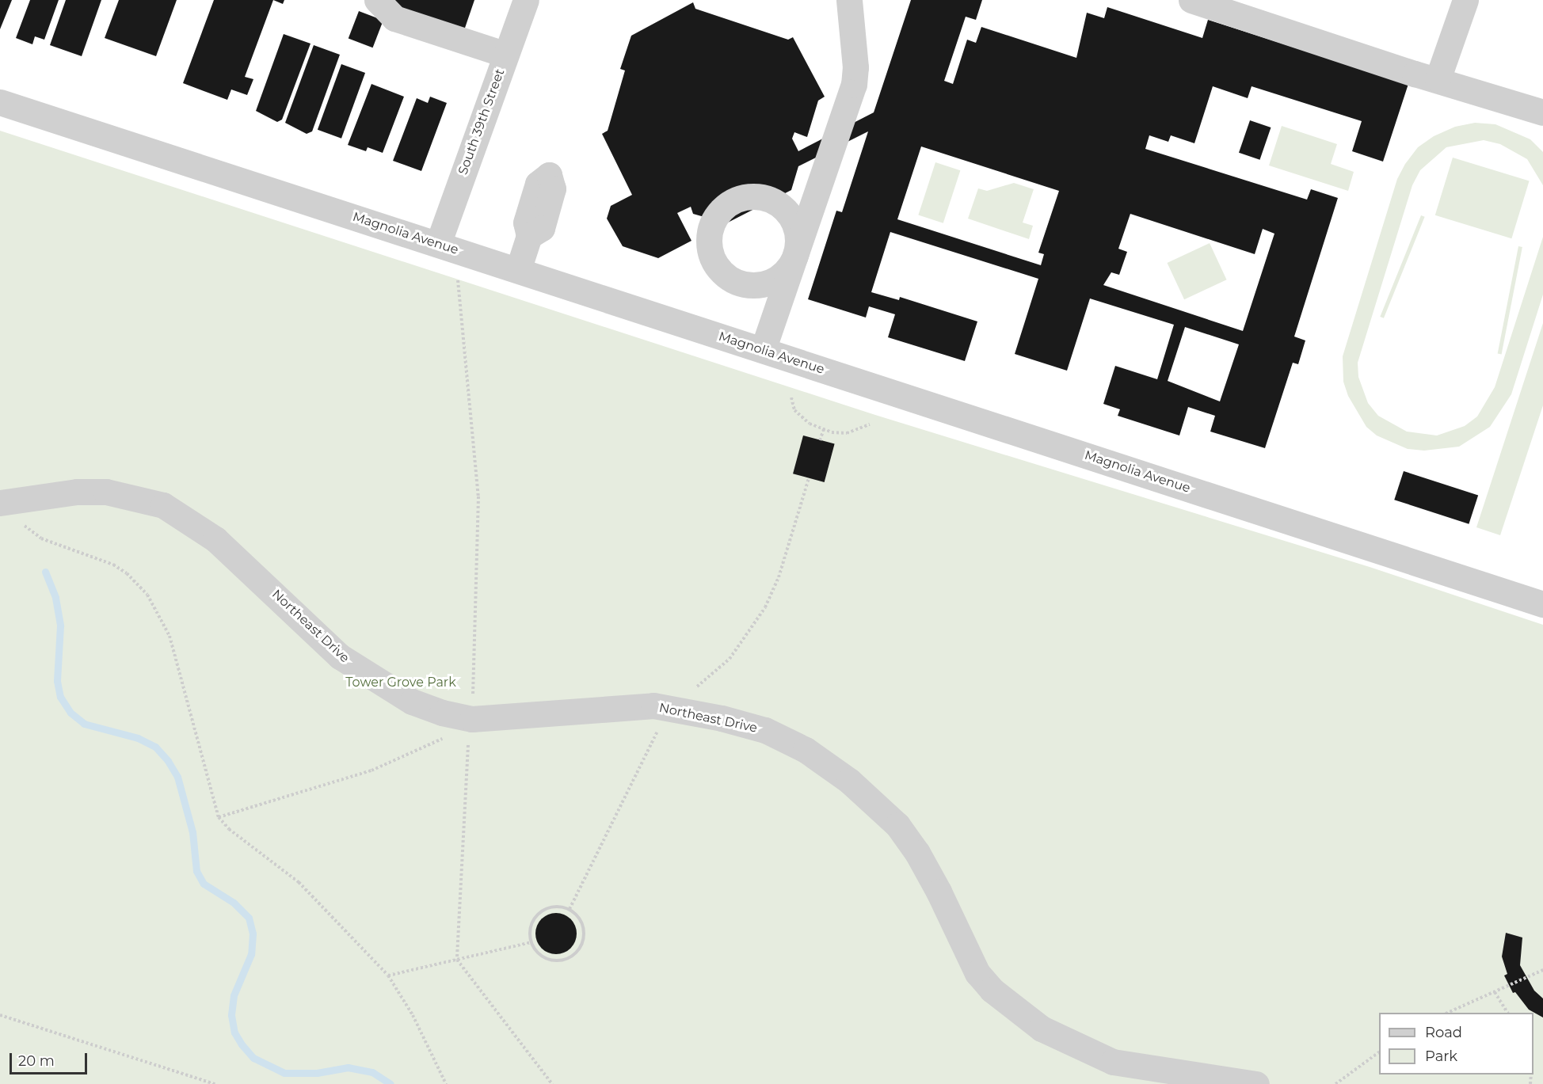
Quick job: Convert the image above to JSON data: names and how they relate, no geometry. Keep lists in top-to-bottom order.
{
  "streets": {
    "street": ["South 39th Street", "Magnolia Avenue", "Northeast Drive"]
  },
  "crossings": [
    ["South 39th Street", "Magnolia Avenue"]
  ],
  "parks": ["Tower Grove Park"],
  "legend": ["Road", "Park"],
  "scale_bar": "20 m"
}
